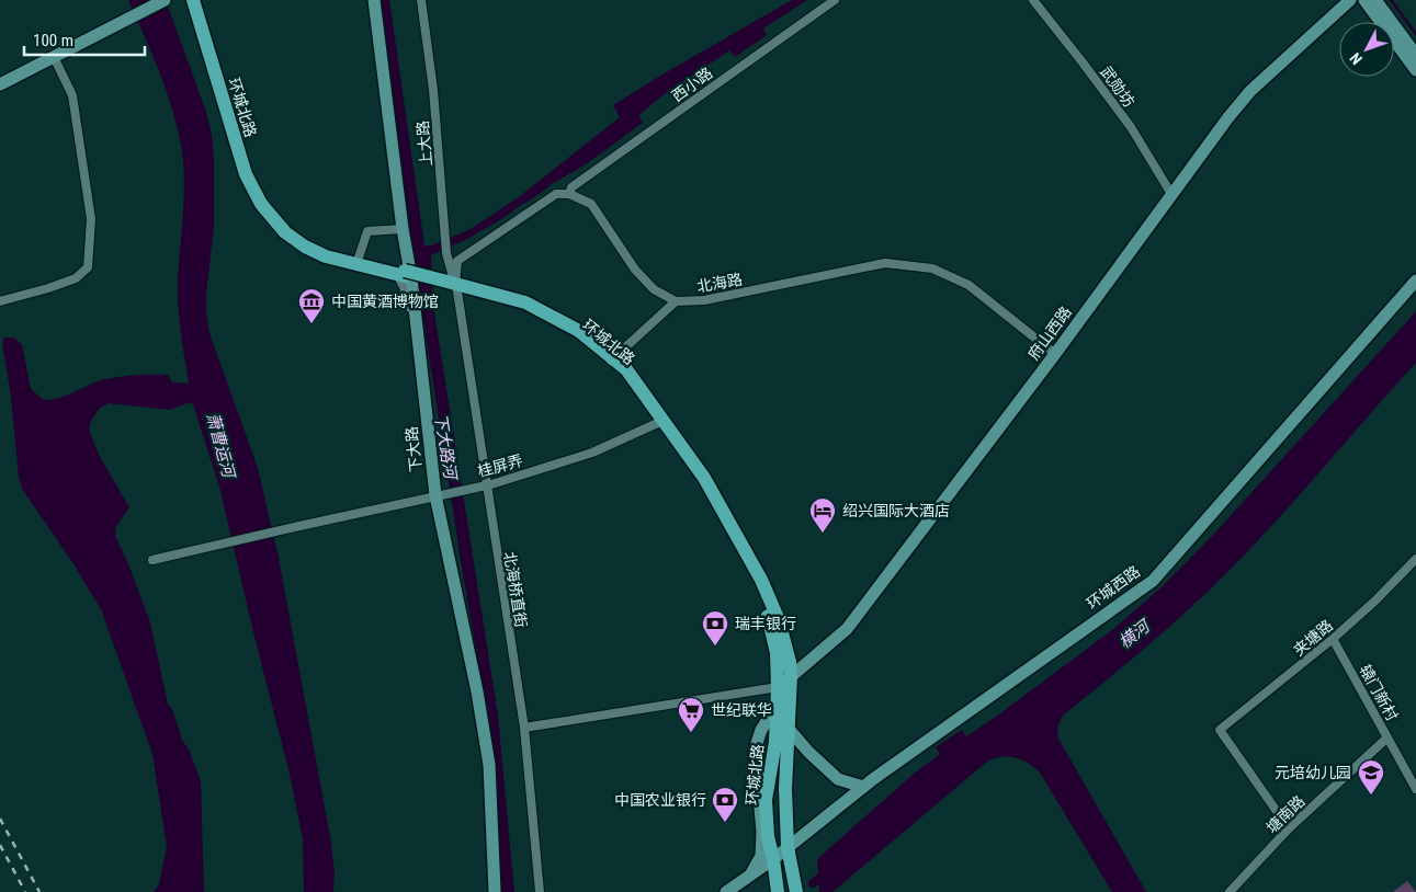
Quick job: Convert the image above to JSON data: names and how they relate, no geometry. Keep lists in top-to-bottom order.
{
  "streets": {
    "main road": ["环城北路"],
    "street": [
      "西小路",
      "武勋坊",
      "上大路",
      "北海路",
      "府山西路",
      "下大路",
      "桂屏弄",
      "环城西路",
      "北海桥直街",
      "夹塘路",
      "辕门新村",
      "塘南路"
    ]
  },
  "crossings": [
    ["武勋坊", "府山西路"],
    ["环城北路", "上大路"],
    ["环城北路", "府山西路"],
    ["环城北路", "桂屏弄"],
    ["环城北路", "环城西路"],
    ["环城北路", "北海桥直街"],
    ["上大路", "北海桥直街"],
    ["北海路", "府山西路"],
    ["下大路", "桂屏弄"],
    ["桂屏弄", "北海桥直街"],
    ["夹塘路", "辕门新村"],
    ["夹塘路", "塘南路"],
    ["辕门新村", "塘南路"]
  ],
  "water": ["萧曹运河", "下大路河", "横河"],
  "places": {
    "museum": ["中国黄酒博物馆"],
    "hotel": ["绍兴国际大酒店"],
    "bank": ["瑞丰银行", "中国农业银行"],
    "supermarket": ["世纪联华"],
    "school or university": ["元培幼儿园"]
  },
  "scale_bar": "100 m",
  "north": "bottom left"
}
